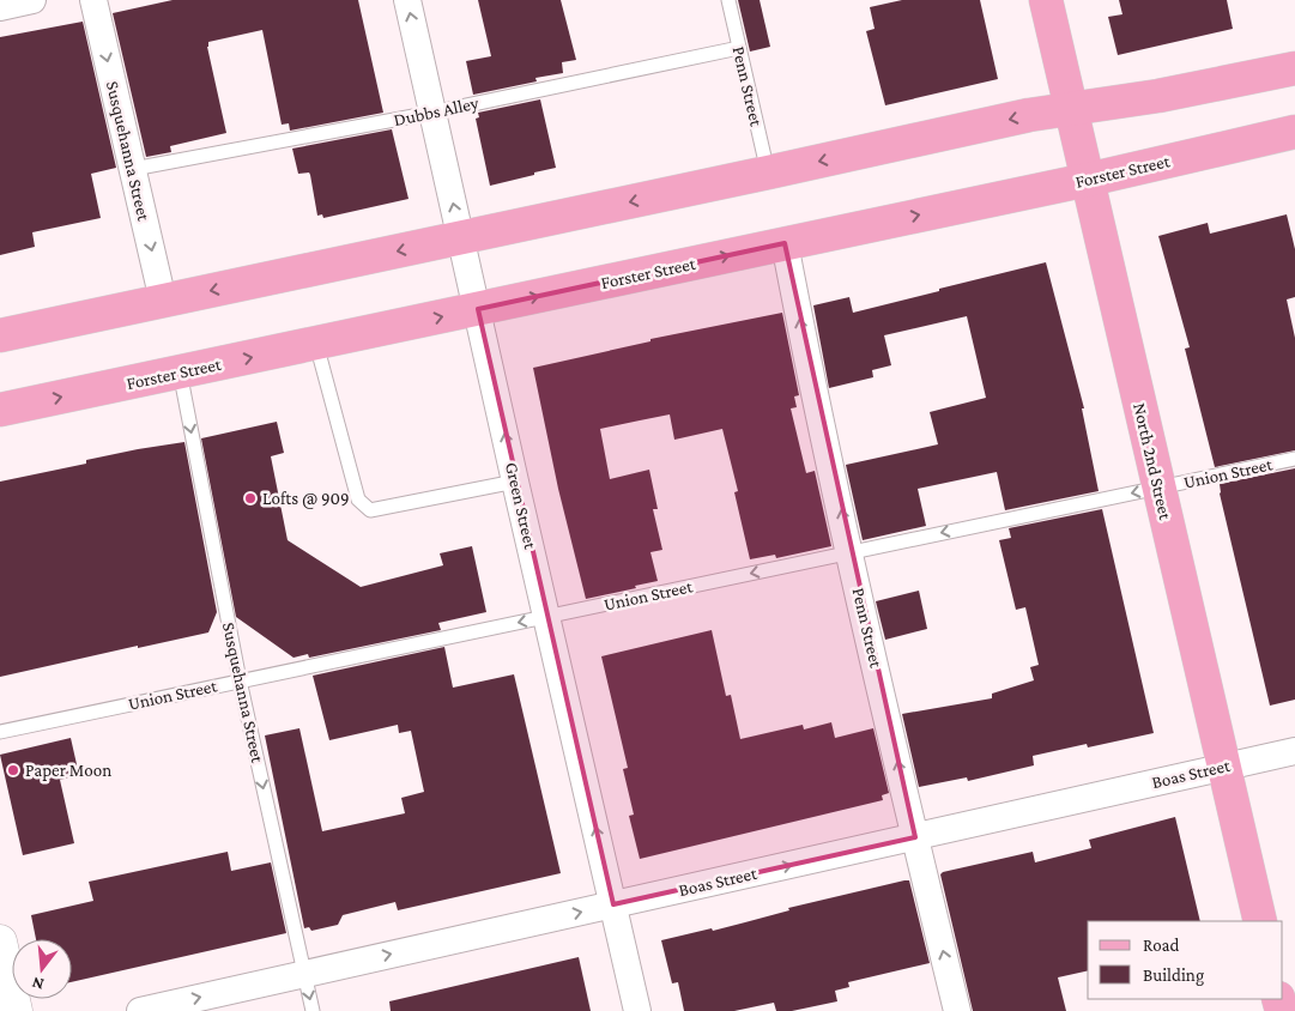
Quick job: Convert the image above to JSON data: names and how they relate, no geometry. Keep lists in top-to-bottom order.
{
  "streets": {
    "main road": ["Forster Street", "North 2nd Street"],
    "street": [
      "Penn Street",
      "Susquehanna Street",
      "Green Street",
      "Boas Street"
    ],
    "lane": ["Dubbs Alley", "Union Street"]
  },
  "crossings": [
    ["Penn Street", "Dubbs Alley"],
    ["Penn Street", "Forster Street"],
    ["Penn Street", "Union Street"],
    ["Penn Street", "Boas Street"],
    ["Dubbs Alley", "Susquehanna Street"],
    ["Dubbs Alley", "Green Street"],
    ["Susquehanna Street", "Forster Street"],
    ["Susquehanna Street", "Union Street"],
    ["Susquehanna Street", "Boas Street"],
    ["Forster Street", "North 2nd Street"],
    ["Forster Street", "Green Street"],
    ["North 2nd Street", "Union Street"],
    ["North 2nd Street", "Boas Street"],
    ["Union Street", "Green Street"],
    ["Green Street", "Boas Street"]
  ],
  "one_way": [
    "Penn Street",
    "Susquehanna Street",
    "Union Street",
    "Green Street",
    "Boas Street"
  ],
  "places": ["Lofts @ 909", "Paper Moon"],
  "legend": ["Road", "Building"],
  "north": "bottom"
}
